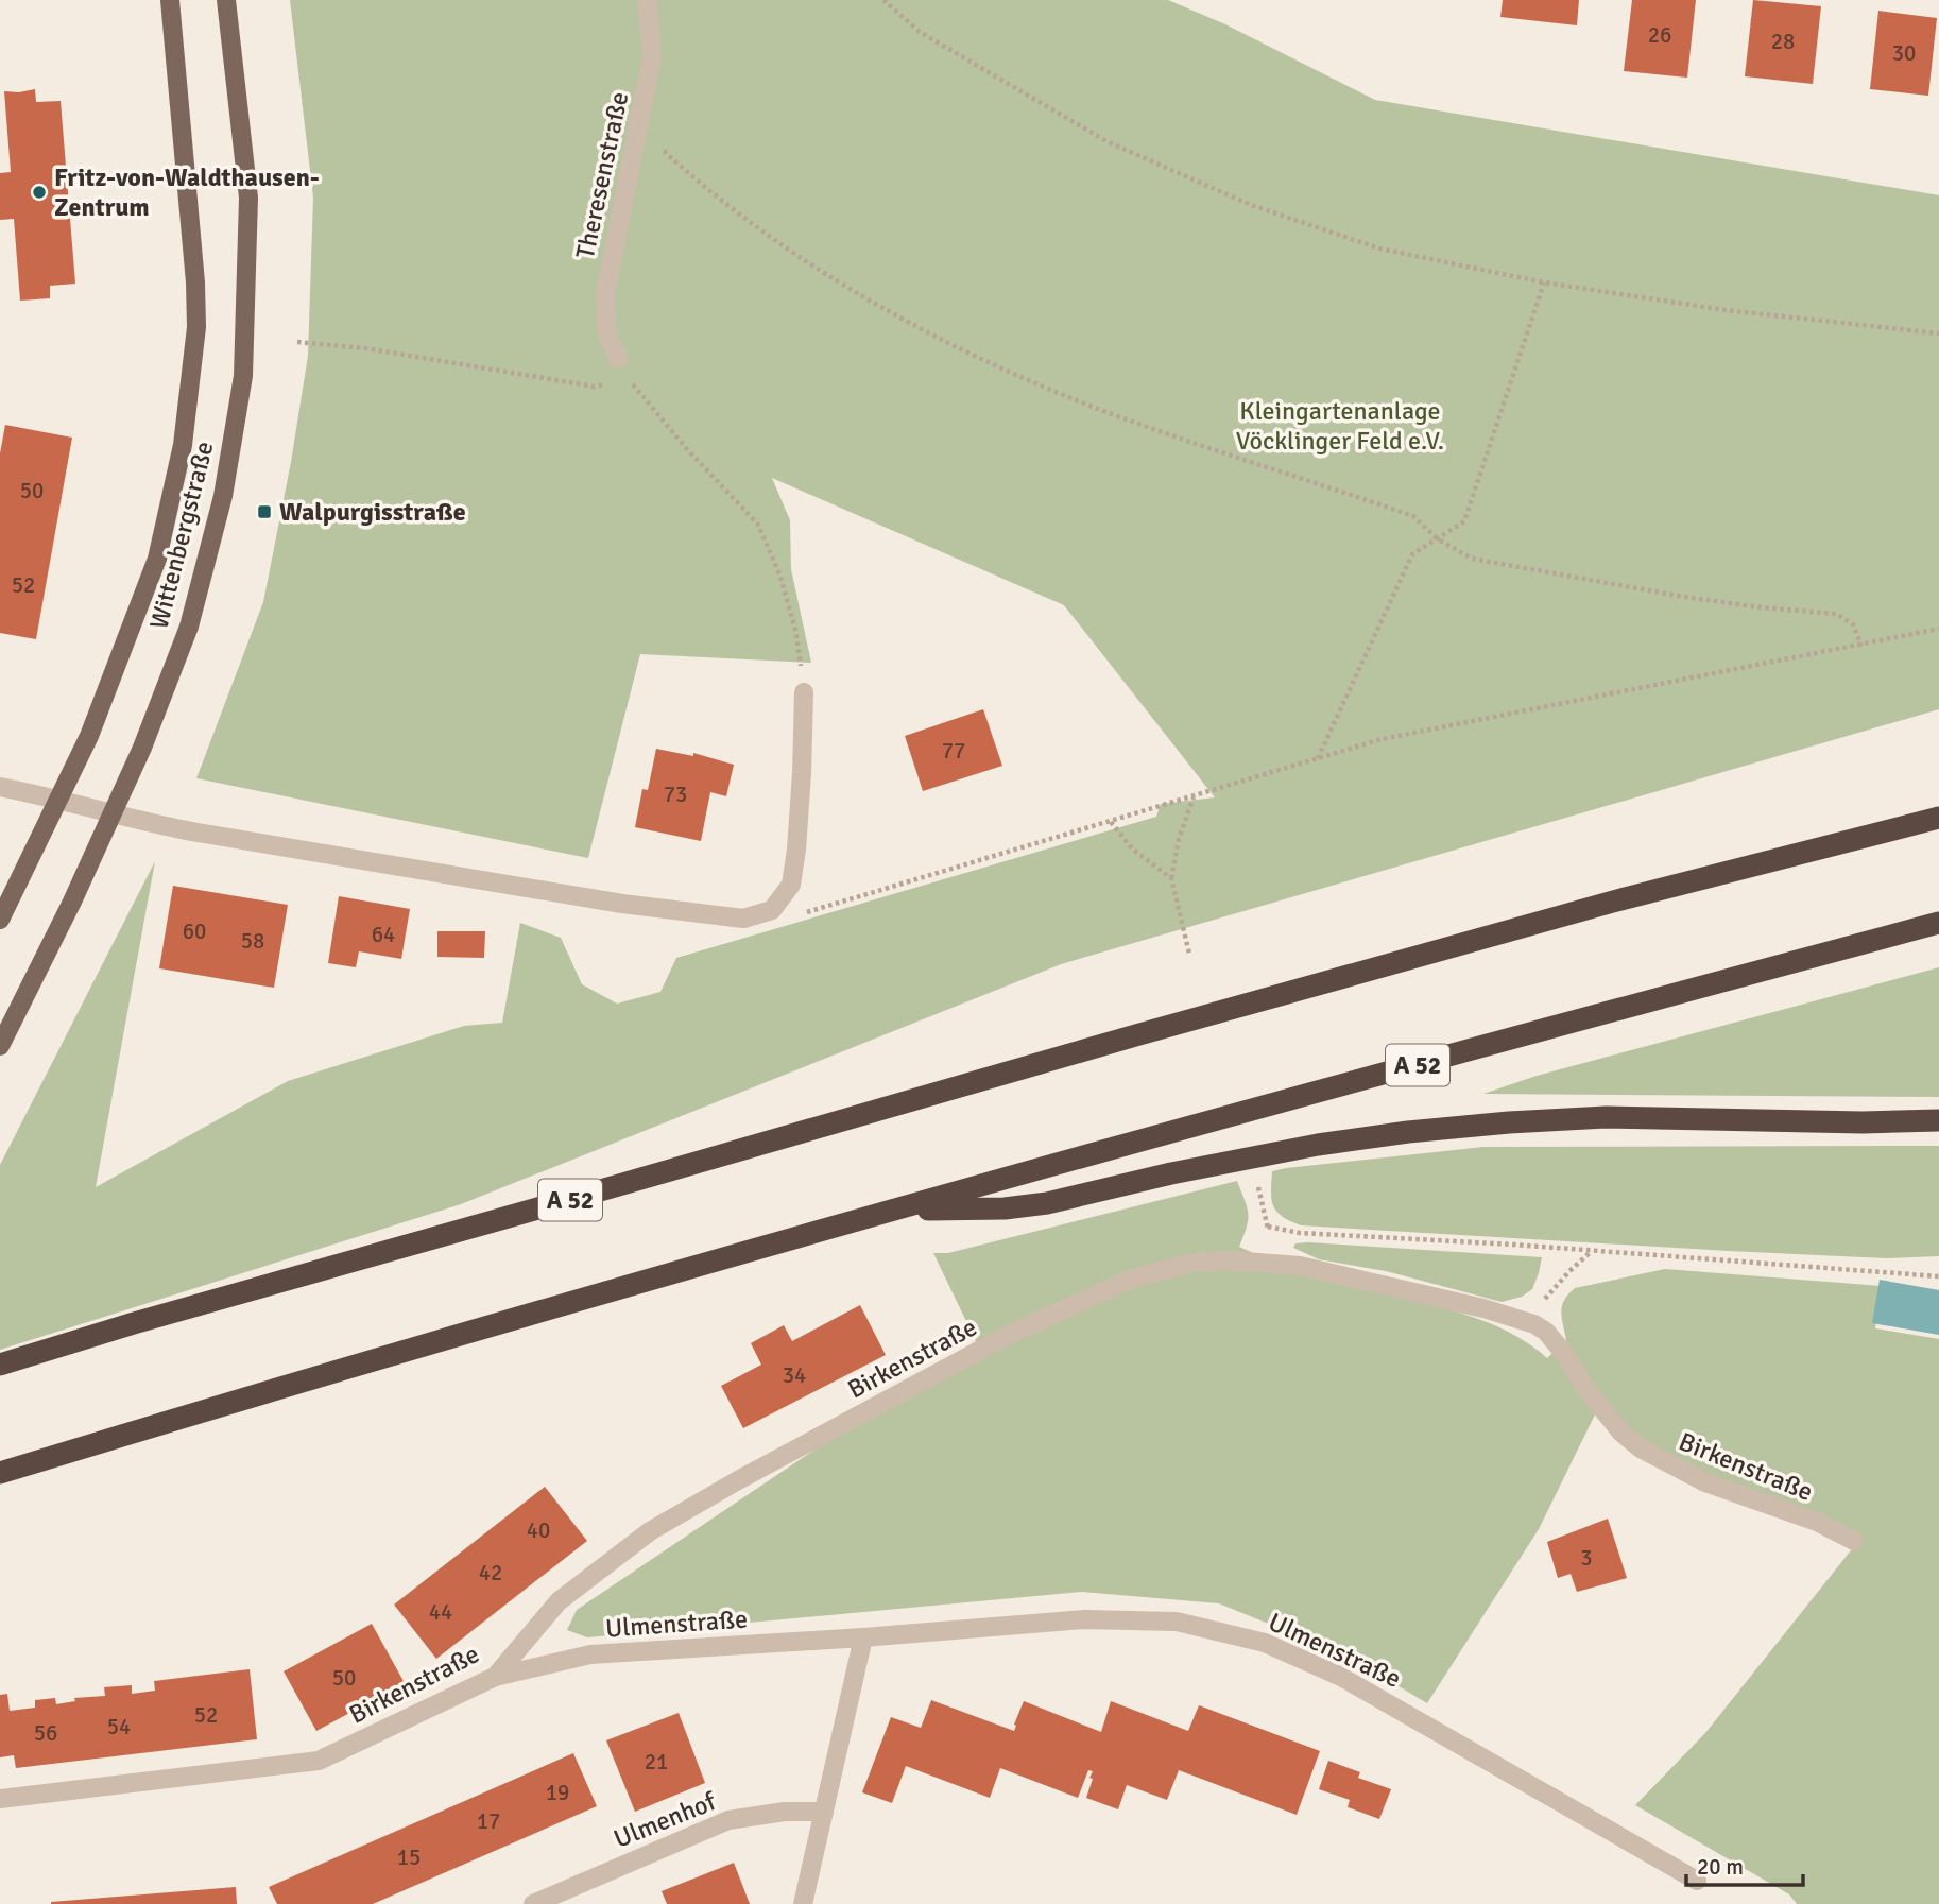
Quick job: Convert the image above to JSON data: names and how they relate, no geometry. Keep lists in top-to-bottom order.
{
  "streets": {
    "highway": ["A 52"],
    "main road": ["Wittenbergstraße"],
    "street": [
      "Theresenstraße",
      "Birkenstraße",
      "Ulmenstraße",
      "Ulmenhof"
    ]
  },
  "crossings": [
    ["Birkenstraße", "Ulmenstraße"]
  ],
  "parks": ["Kleingartenanlage Vöcklinger Feld e.V."],
  "places": {
    "other": ["Fritz-von-Waldthausen- Zentrum"],
    "transit": ["Walpurgisstraße"]
  },
  "house_numbers": [
    "26",
    "28",
    "30",
    "50",
    "52",
    "77",
    "73",
    "60",
    "64",
    "58",
    "34",
    "40",
    "3",
    "42",
    "44",
    "50",
    "52",
    "54",
    "56",
    "21",
    "19",
    "17",
    "15"
  ],
  "scale_bar": "20 m"
}
